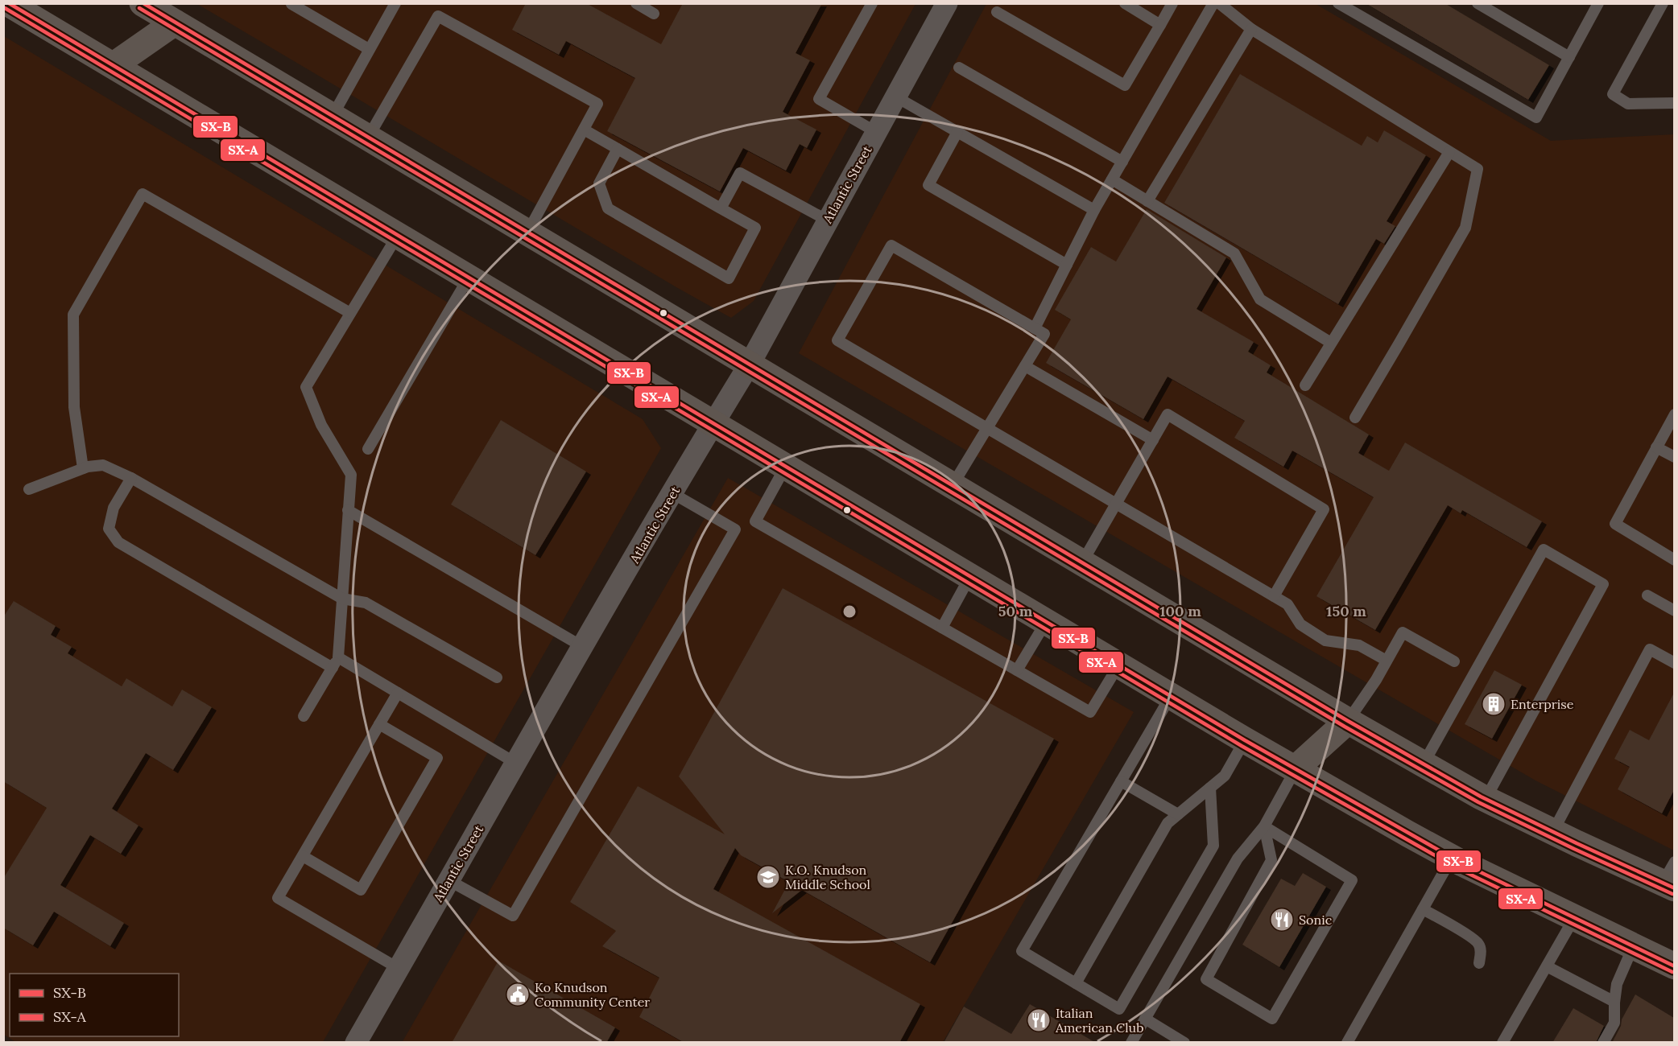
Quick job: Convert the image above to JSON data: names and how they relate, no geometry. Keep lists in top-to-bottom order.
{
  "streets": {
    "street": ["Atlantic Street"]
  },
  "places": {
    "building": ["Enterprise"],
    "school or university": ["K.O. Knudson Middle School"],
    "restaurant": ["Sonic", "Italian American Club"],
    "public building": ["Ko Knudson Community Center"]
  },
  "lines": ["transit line SX-B", "transit line SX-A"],
  "legend": ["SX-B", "SX-A"],
  "rings": ["50 m", "100 m", "150 m"]
}
